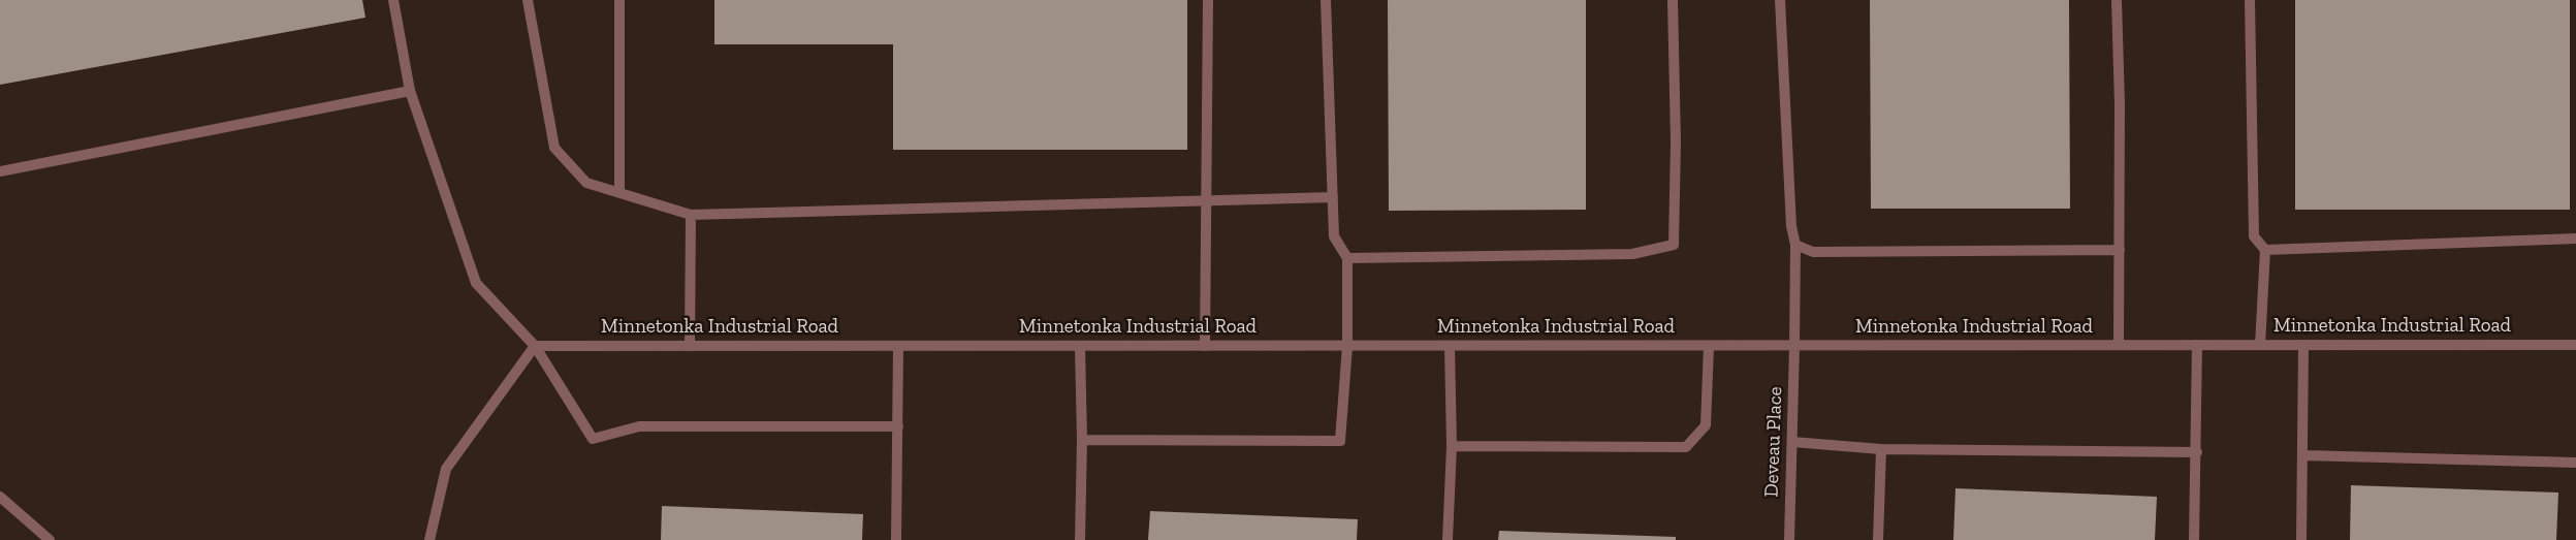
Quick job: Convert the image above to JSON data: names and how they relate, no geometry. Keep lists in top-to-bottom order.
{
  "streets": {
    "street": ["Minnetonka Industrial Road", "Deveau Place"]
  },
  "crossings": [
    ["Minnetonka Industrial Road", "Deveau Place"]
  ]
}
